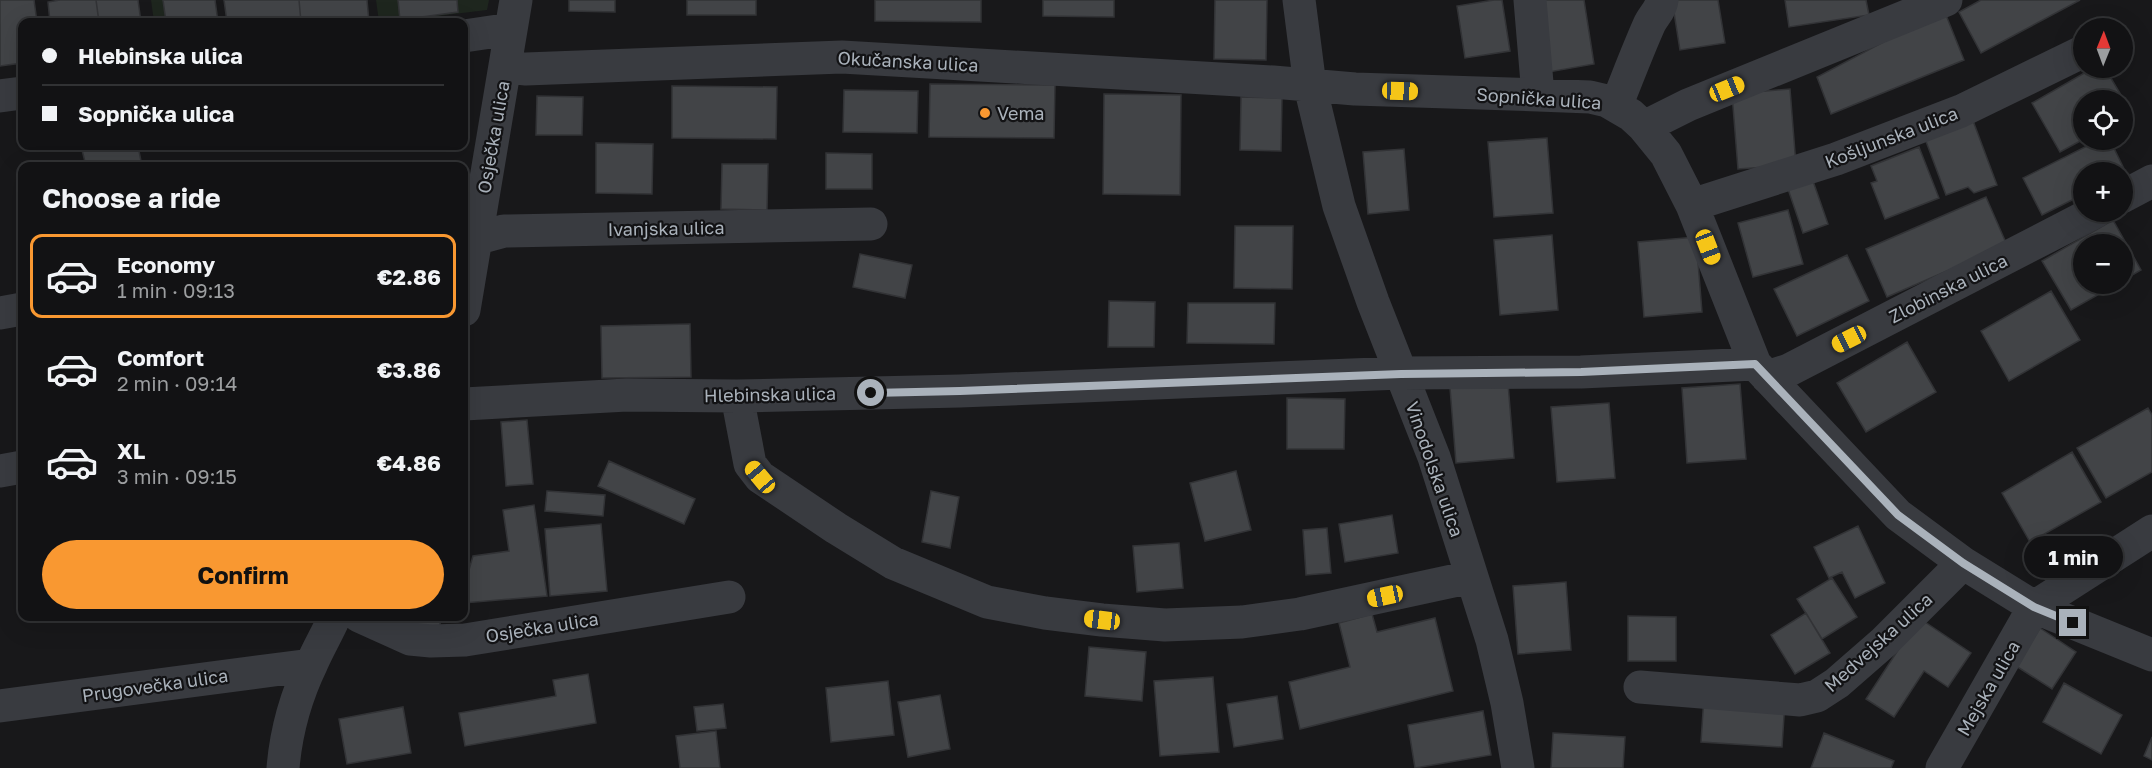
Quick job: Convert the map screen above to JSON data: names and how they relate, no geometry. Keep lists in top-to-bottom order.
{
  "streets": {
    "street": [
      "Okučanska ulica",
      "Sopnička ulica",
      "Osječka ulica",
      "Košljunska ulica",
      "Ivanjska ulica",
      "Zlobinska ulica",
      "Hlebinska ulica",
      "Vinodolska ulica",
      "Medvejska ulica",
      "Prugovečka ulica",
      "Mejska ulica"
    ]
  },
  "crossings": [
    ["Okučanska ulica", "Sopnička ulica"],
    ["Okučanska ulica", "Osječka ulica"],
    ["Okučanska ulica", "Vinodolska ulica"],
    ["Sopnička ulica", "Košljunska ulica"],
    ["Sopnička ulica", "Zlobinska ulica"],
    ["Sopnička ulica", "Vinodolska ulica"],
    ["Sopnička ulica", "Medvejska ulica"],
    ["Sopnička ulica", "Mejska ulica"],
    ["Osječka ulica", "Ivanjska ulica"],
    ["Zlobinska ulica", "Hlebinska ulica"],
    ["Zlobinska ulica", "Vinodolska ulica"],
    ["Hlebinska ulica", "Vinodolska ulica"]
  ],
  "places": ["Vema"],
  "north": "top",
  "page": {
    "map_buttons": ["+", "−"],
    "banner": ["Hlebinska ulica", "Sopnička ulica"],
    "heading": "Choose a ride",
    "list": [
      {
        "name": "Economy",
        "note": "1 min · 09:13",
        "value": "€2.86"
      },
      {
        "name": "Comfort",
        "note": "2 min · 09:14",
        "value": "€3.86"
      },
      {
        "name": "XL",
        "note": "3 min · 09:15",
        "value": "€4.86"
      }
    ],
    "buttons": "Confirm",
    "bubble": "1 min"
  }
}
